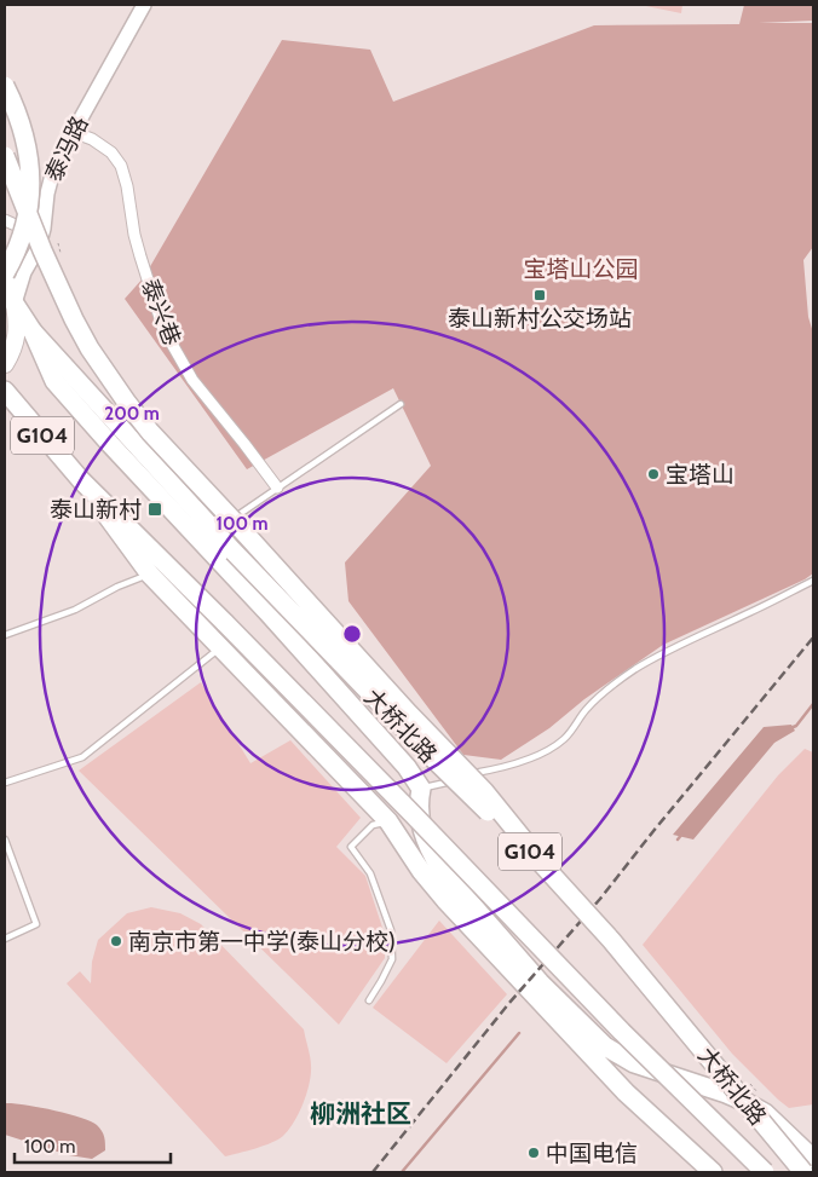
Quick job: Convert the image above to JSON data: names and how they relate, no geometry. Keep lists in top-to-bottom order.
{
  "streets": {
    "main road": ["G104", "大桥北路"],
    "street": ["泰冯路", "泰兴巷"]
  },
  "crossings": [
    ["泰冯路", "泰兴巷"],
    ["泰冯路", "大桥北路"]
  ],
  "districts": ["柳洲社区"],
  "parks": ["宝塔山公园"],
  "places": {
    "transit": ["泰山新村公交场站", "泰山新村"],
    "other": ["宝塔山", "南京市第一中学(泰山分校)", "中国电信"]
  },
  "scale_bar": "100 m",
  "rings": ["200 m", "100 m"]
}
